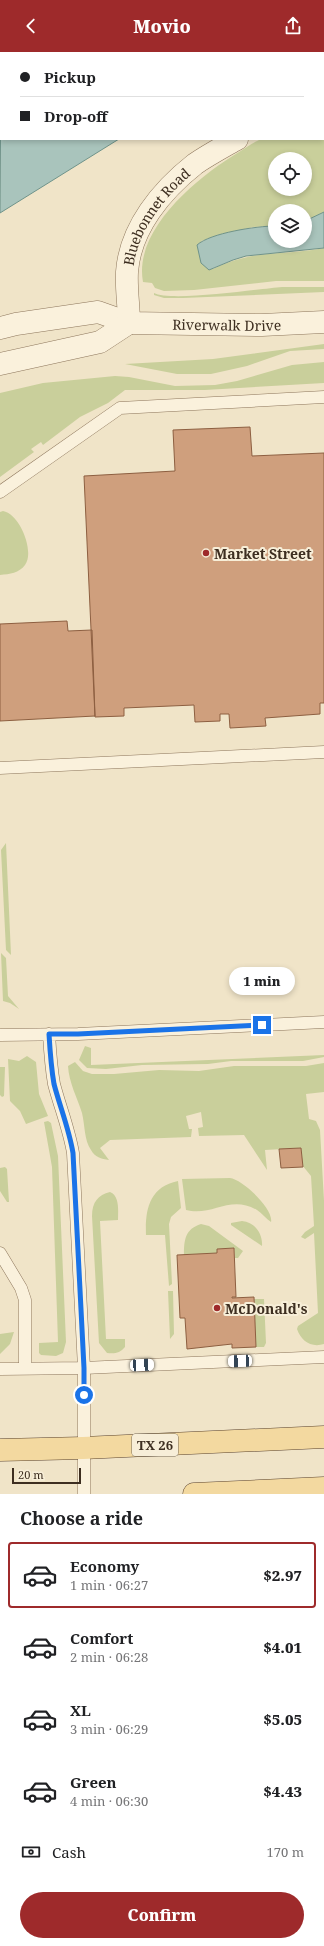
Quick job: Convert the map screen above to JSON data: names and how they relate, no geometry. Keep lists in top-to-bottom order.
{
  "streets": {
    "main road": ["TX 26"],
    "street": ["Bluebonnet Road", "Riverwalk Drive"]
  },
  "crossings": [
    ["Bluebonnet Road", "Riverwalk Drive"]
  ],
  "places": ["Market Street", "McDonald's"],
  "scale_bar": "20 m",
  "page": {
    "header": "Movio",
    "banner": ["Pickup", "Drop-off"],
    "bubble": "1 min",
    "scale": "20 m",
    "heading": "Choose a ride",
    "list": [
      {
        "name": "Economy",
        "note": "1 min · 06:27",
        "value": "$2.97"
      },
      {
        "name": "Comfort",
        "note": "2 min · 06:28",
        "value": "$4.01"
      },
      {
        "name": "XL",
        "note": "3 min · 06:29",
        "value": "$5.05"
      },
      {
        "name": "Green",
        "note": "4 min · 06:30",
        "value": "$4.43"
      }
    ],
    "pay": ["Cash", "170 m"],
    "buttons": "Confirm"
  }
}
